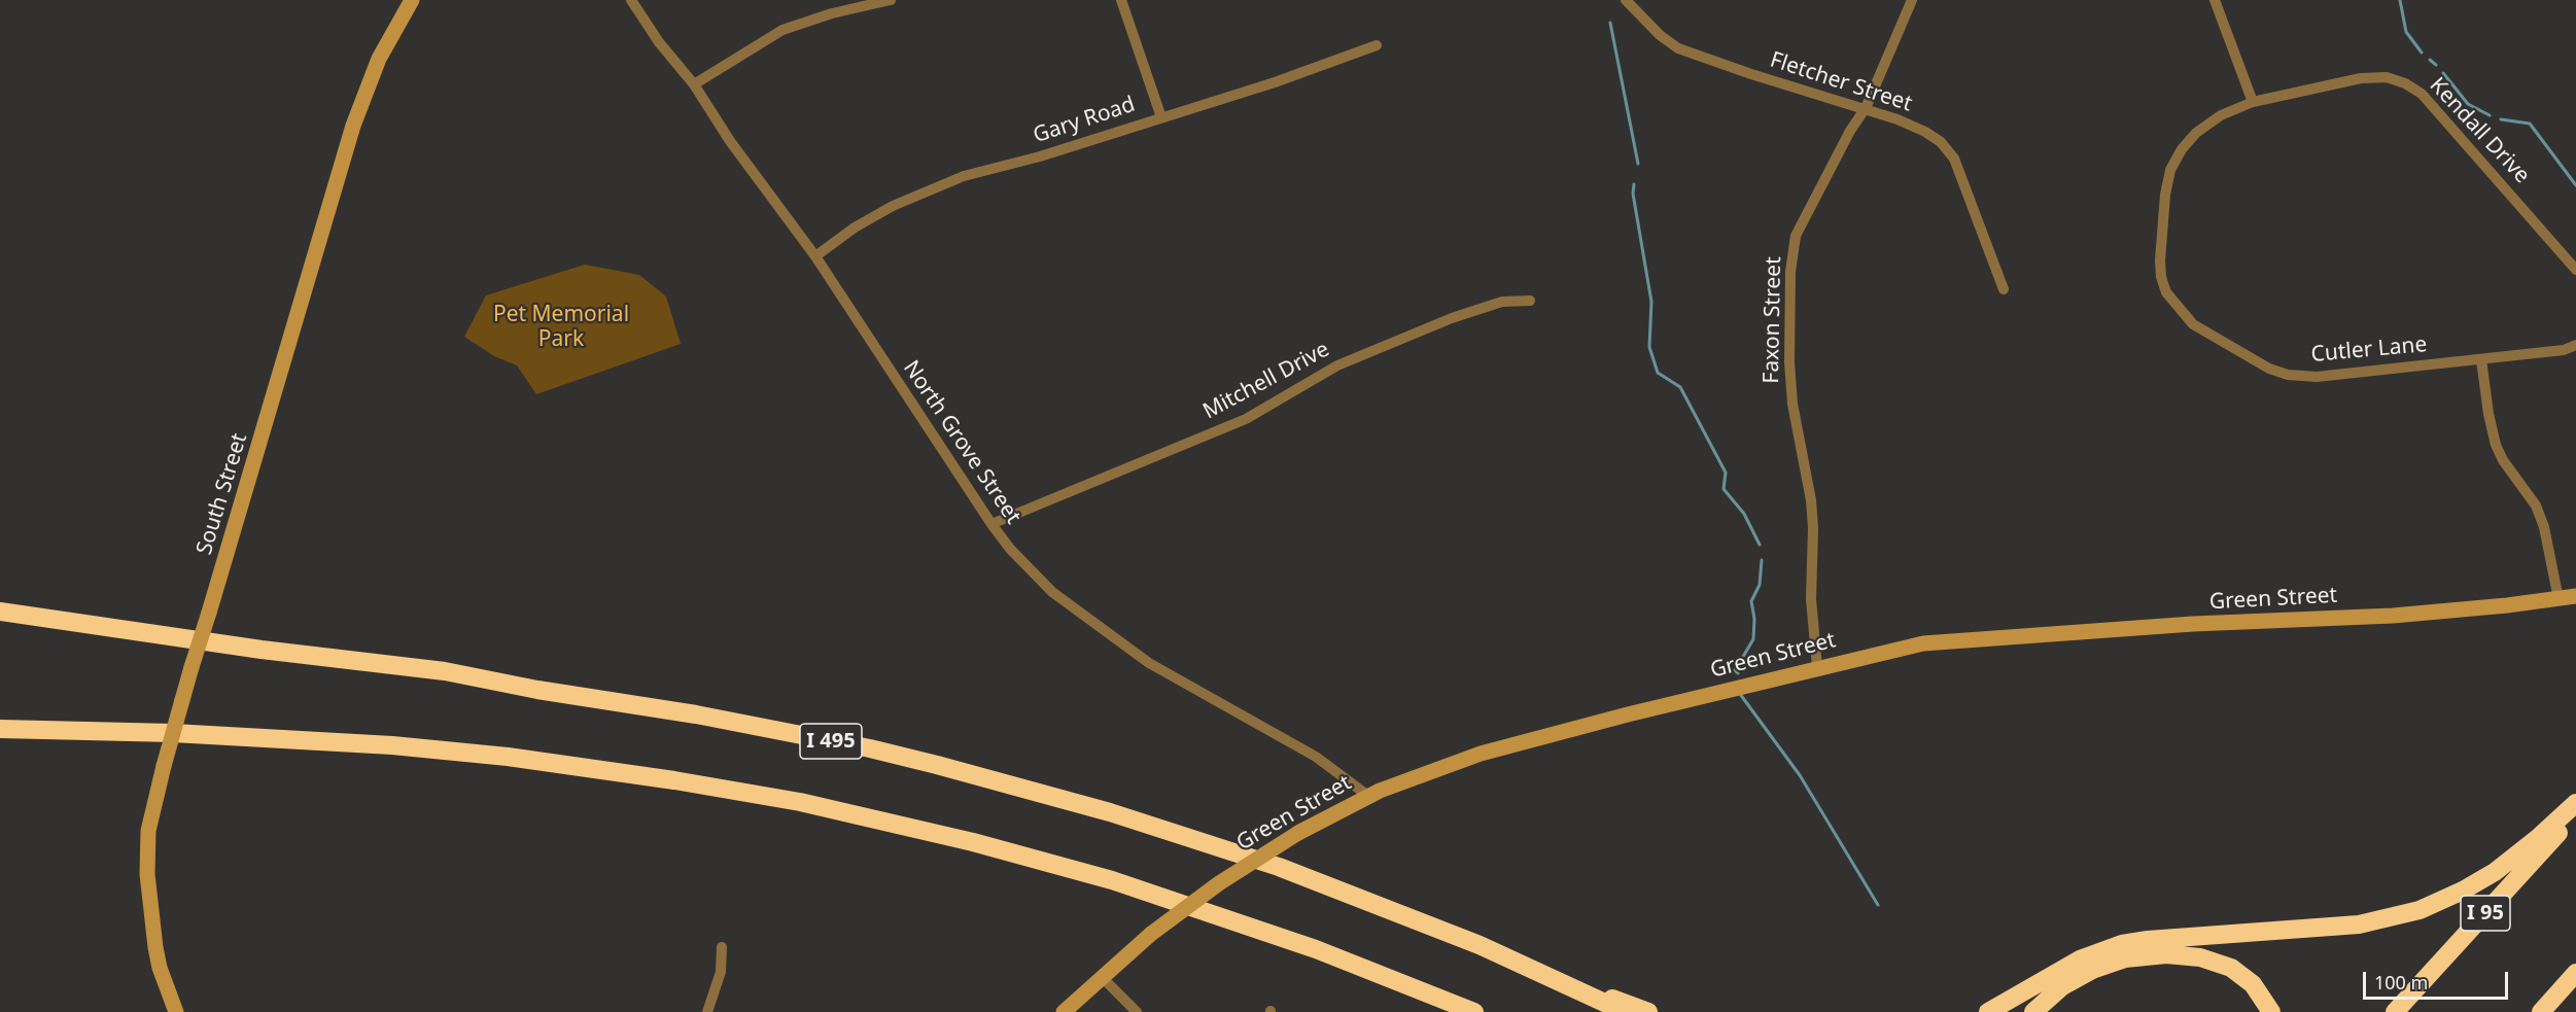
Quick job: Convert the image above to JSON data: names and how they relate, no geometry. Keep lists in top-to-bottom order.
{
  "streets": {
    "highway": ["I 495", "I 95"],
    "main road": ["South Street", "Green Street"],
    "street": [
      "Fletcher Street",
      "Gary Road",
      "Kendall Drive",
      "Faxon Street",
      "Cutler Lane",
      "Mitchell Drive",
      "North Grove Street"
    ]
  },
  "crossings": [
    ["Fletcher Street", "Faxon Street"],
    ["Gary Road", "North Grove Street"],
    ["Kendall Drive", "Cutler Lane"],
    ["Faxon Street", "Green Street"],
    ["Mitchell Drive", "North Grove Street"],
    ["North Grove Street", "Green Street"]
  ],
  "parks": ["Pet Memorial Park"],
  "scale_bar": "100 m"
}
